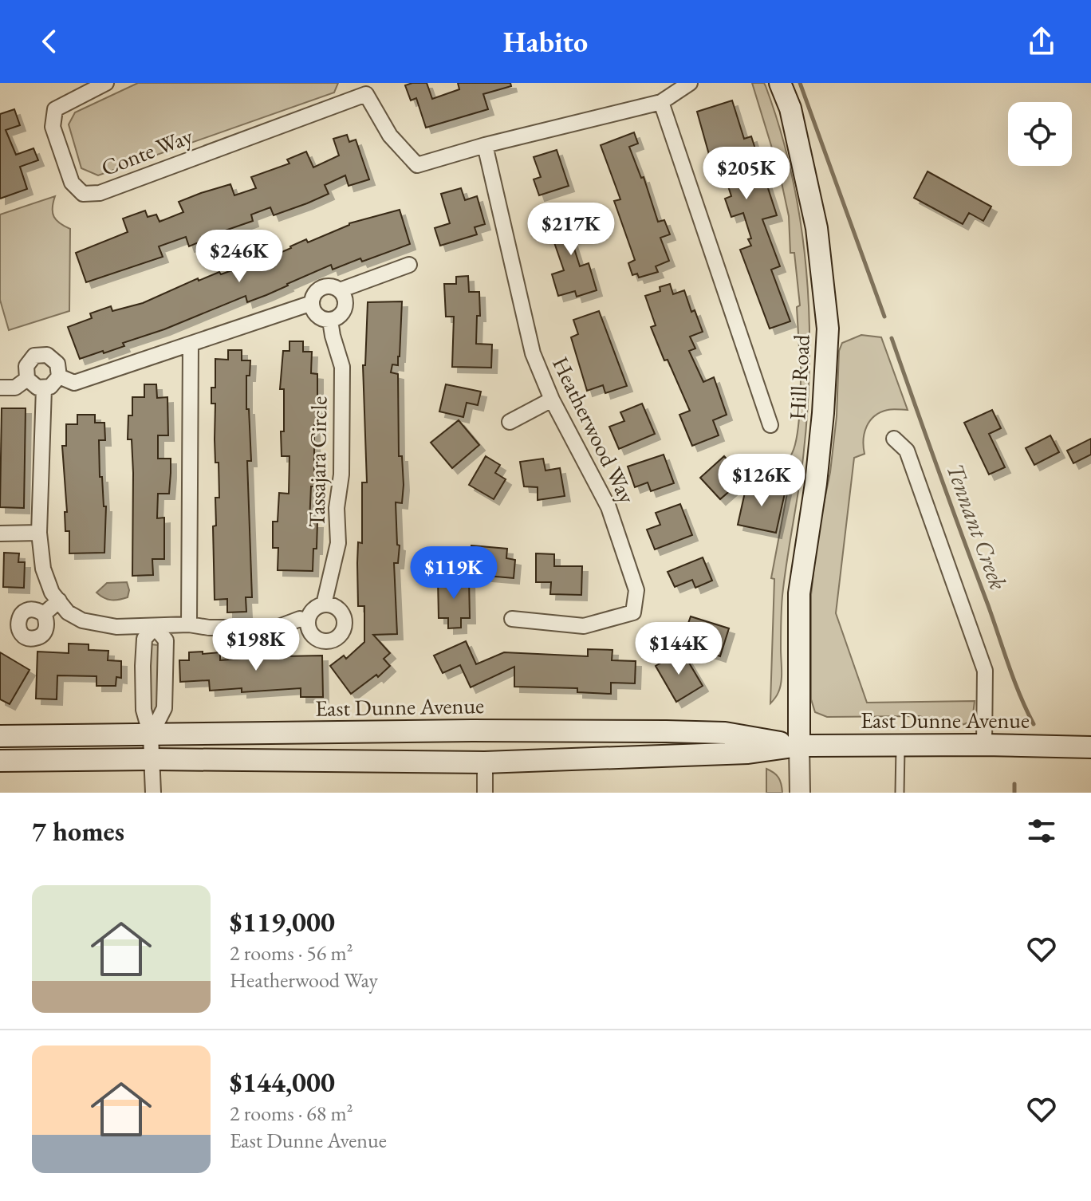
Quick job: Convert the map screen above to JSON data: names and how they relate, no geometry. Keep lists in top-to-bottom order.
{
  "streets": {
    "main road": ["Hill Road", "East Dunne Avenue"],
    "street": ["Conte Way", "Heatherwood Way", "Tassajara Circle"]
  },
  "crossings": [
    ["Conte Way", "Heatherwood Way"],
    ["Hill Road", "East Dunne Avenue"]
  ],
  "water": ["Tennant Creek"],
  "page": {
    "header": "Habito",
    "price": [
      "$205K",
      "$217K",
      "$246K",
      "$126K",
      "$119K",
      "$198K",
      "$144K"
    ],
    "heading": "7 homes",
    "list": [
      {
        "name": "$119,000",
        "note": "2 rooms · 56 m² · Heatherwood Way"
      },
      {
        "name": "$144,000",
        "note": "2 rooms · 68 m² · East Dunne Avenue"
      }
    ]
  }
}
